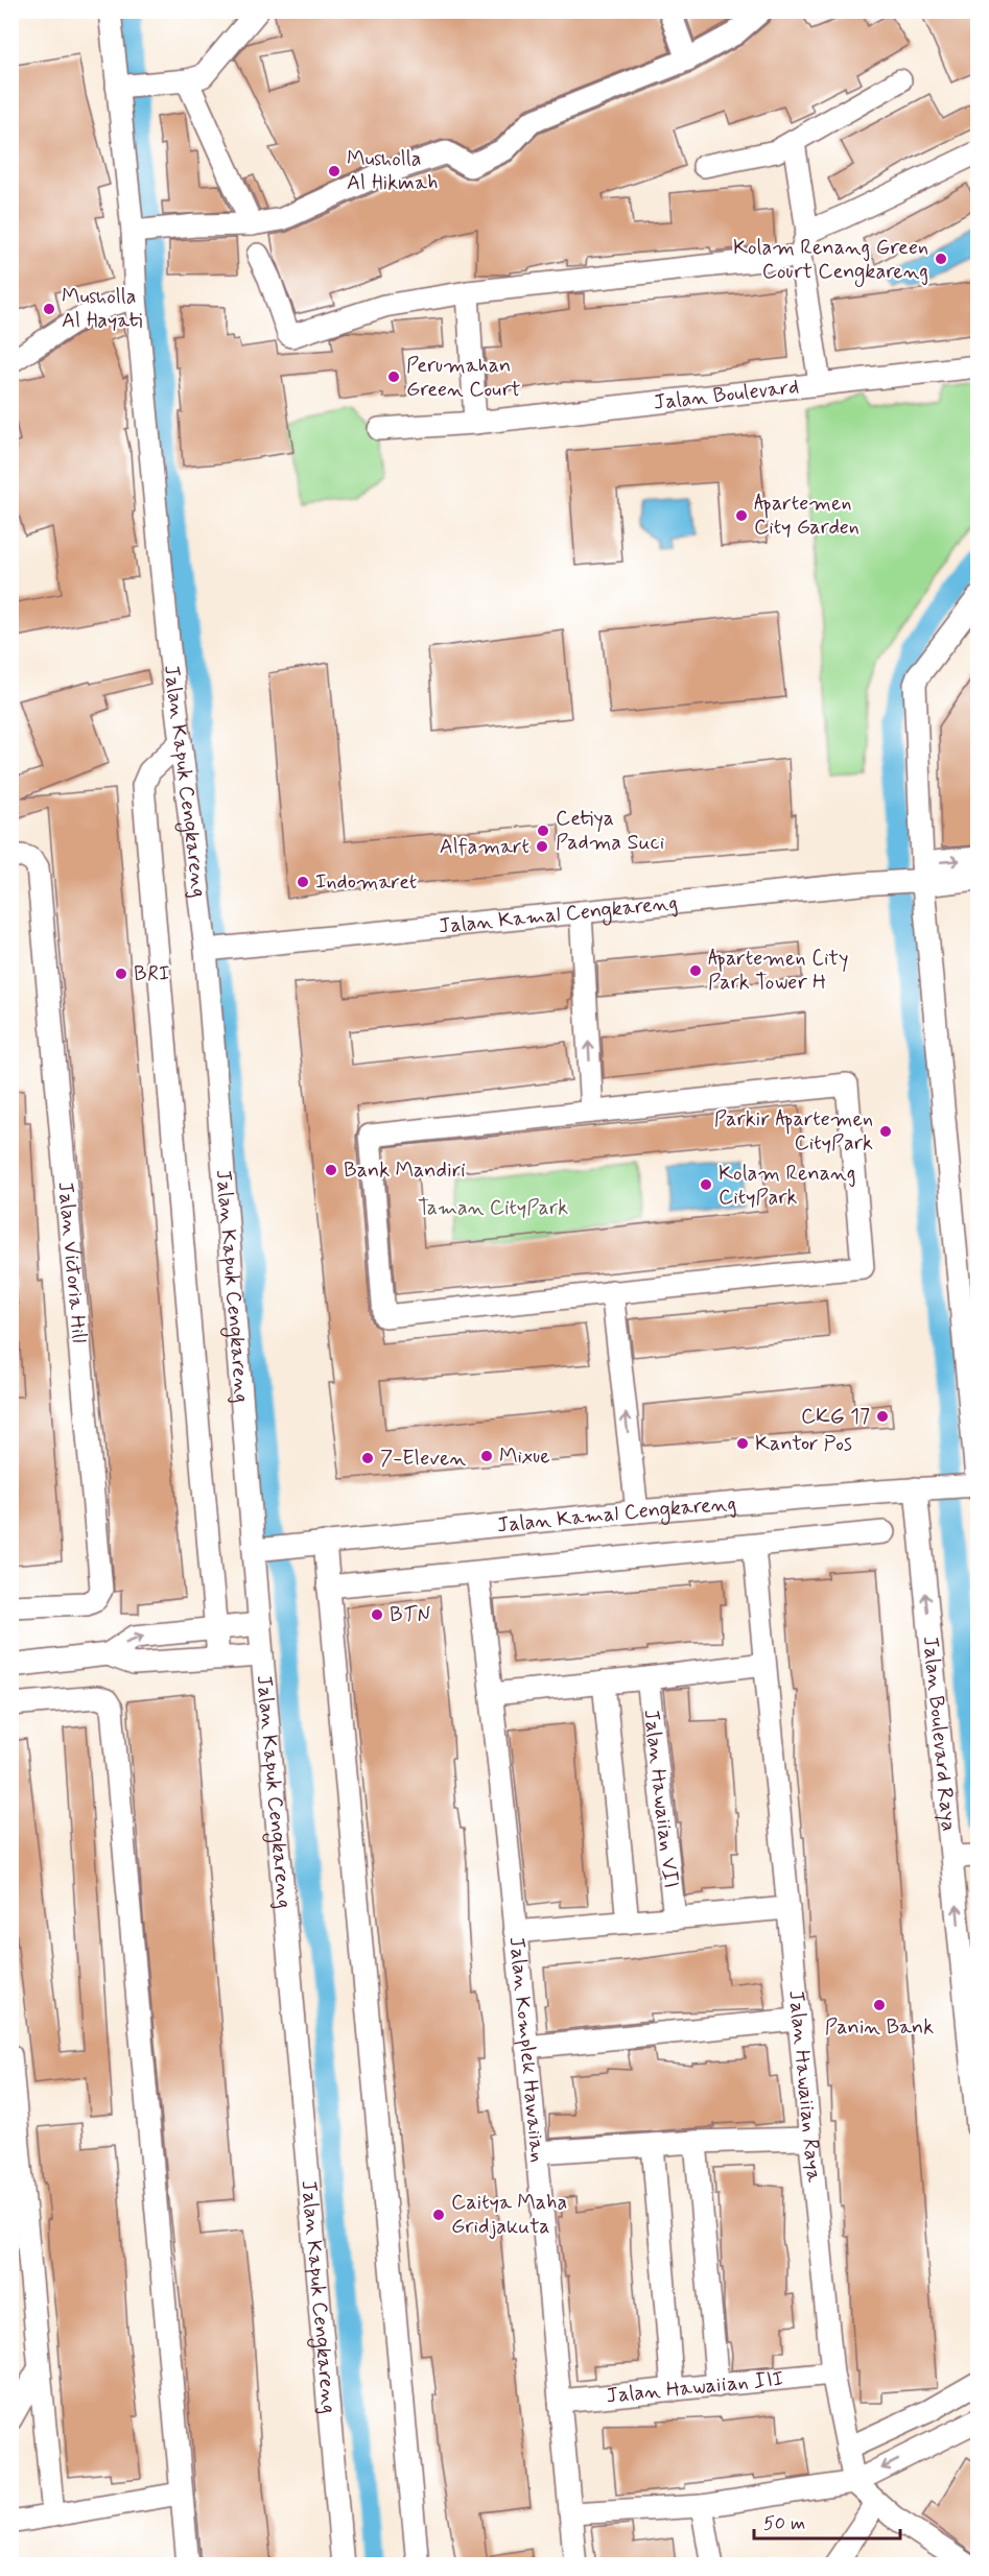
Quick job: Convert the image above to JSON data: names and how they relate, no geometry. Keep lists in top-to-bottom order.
{
  "streets": {
    "street": [
      "Jalan Boulevard",
      "Jalan Kapuk Cengkareng",
      "Jalan Kamal Cengkareng",
      "Jalan Victoria Hill",
      "Jalan Boulevard Raya",
      "Jalan Hawaiian VII",
      "Jalan Komplek Hawaiian",
      "Jalan Hawaiian Raya",
      "Jalan Hawaiian III"
    ]
  },
  "crossings": [
    ["Jalan Kapuk Cengkareng", "Jalan Kamal Cengkareng"],
    ["Jalan Kamal Cengkareng", "Jalan Boulevard Raya"],
    ["Jalan Komplek Hawaiian", "Jalan Hawaiian III"],
    ["Jalan Hawaiian Raya", "Jalan Hawaiian III"]
  ],
  "one_way": ["Jalan Boulevard Raya"],
  "parks": ["Taman CityPark"],
  "places": [
    "Musholla Al Hikmah",
    "Kolam Renang Green Court Cengkareng",
    "Musholla Al Hayati",
    "Perumahan Green Court",
    "Apartemen City Garden",
    "Cetiya Padma Suci",
    "Alfamart",
    "Indomaret",
    "Apartemen City Park Tower H",
    "BRI",
    "Parkir Apartemen CityPark",
    "Bank Mandiri",
    "Kolam Renang CityPark",
    "CKG 17",
    "Kantor Pos",
    "Mixue",
    "7-Eleven",
    "BTN",
    "Panin Bank",
    "Caitya Maha Gridjakuta"
  ],
  "scale_bar": "50 m"
}
